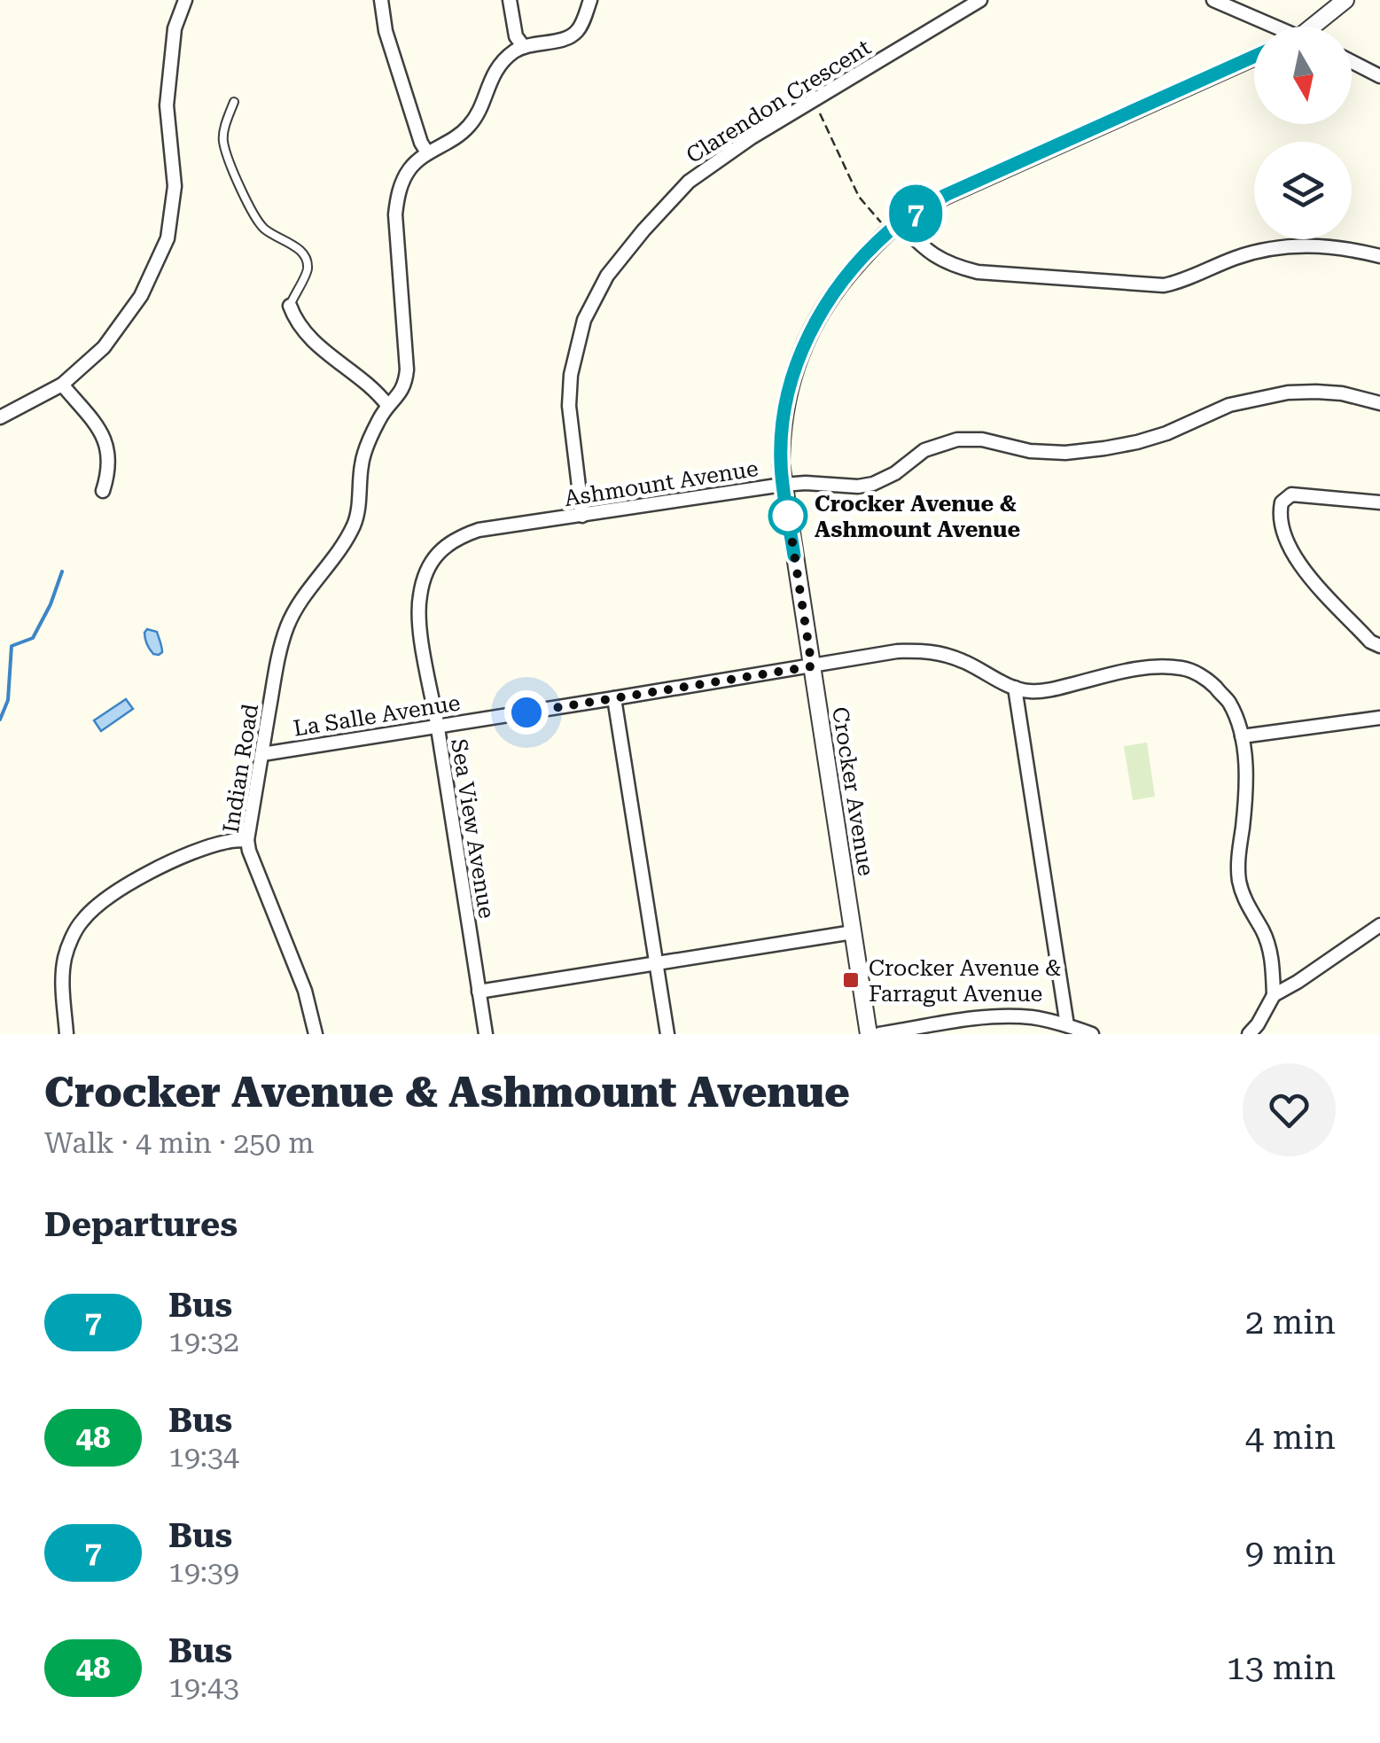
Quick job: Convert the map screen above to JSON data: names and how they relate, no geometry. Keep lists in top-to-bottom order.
{
  "streets": {
    "street": [
      "Clarendon Crescent",
      "Ashmount Avenue",
      "La Salle Avenue",
      "Indian Road",
      "Crocker Avenue",
      "Sea View Avenue"
    ]
  },
  "crossings": [
    ["Clarendon Crescent", "Ashmount Avenue"],
    ["Ashmount Avenue", "Crocker Avenue"],
    ["Ashmount Avenue", "Sea View Avenue"],
    ["La Salle Avenue", "Indian Road"],
    ["La Salle Avenue", "Crocker Avenue"],
    ["La Salle Avenue", "Sea View Avenue"]
  ],
  "places": {
    "other": ["Crocker Avenue & Ashmount Avenue"],
    "transit": ["Crocker Avenue & Farragut Avenue"]
  },
  "lines": ["bus line 7"],
  "north": "bottom",
  "page": {
    "on_map": "7",
    "heading": [
      ["Crocker Avenue & Ashmount Avenue", "Walk · 4 min · 250 m"],
      "Departures"
    ],
    "list": [
      {
        "mark": "7",
        "name": "Bus",
        "note": "19:32",
        "value": "2 min"
      },
      {
        "mark": "48",
        "name": "Bus",
        "note": "19:34",
        "value": "4 min"
      },
      {
        "mark": "7",
        "name": "Bus",
        "note": "19:39",
        "value": "9 min"
      },
      {
        "mark": "48",
        "name": "Bus",
        "note": "19:43",
        "value": "13 min"
      }
    ]
  }
}
